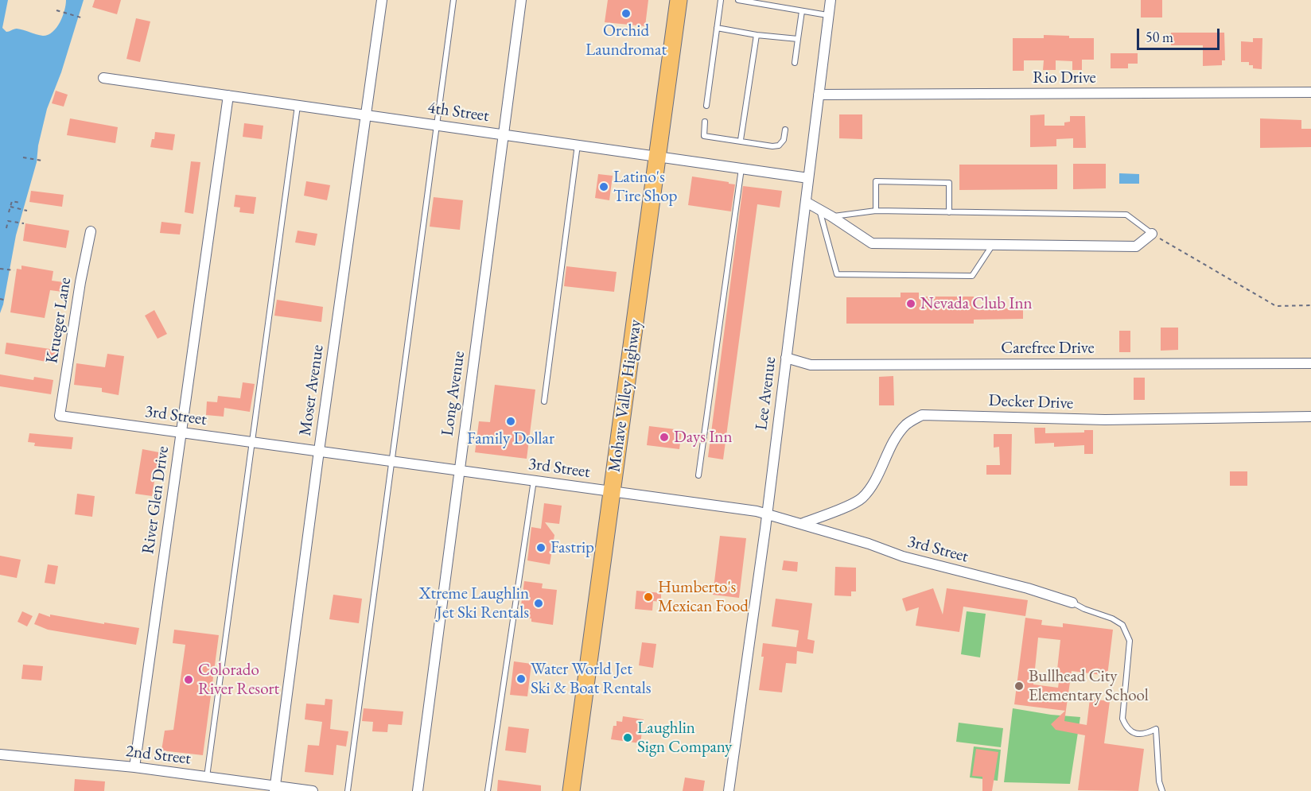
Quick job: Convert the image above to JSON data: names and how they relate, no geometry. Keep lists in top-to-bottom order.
{
  "streets": {
    "highway": ["Mohave Valley Highway"],
    "street": [
      "Rio Drive",
      "4th Street",
      "Krueger Lane",
      "Carefree Drive",
      "Moser Avenue",
      "Long Avenue",
      "Lee Avenue",
      "Decker Drive",
      "3rd Street",
      "River Glen Drive",
      "2nd Street"
    ]
  },
  "crossings": [
    ["Rio Drive", "Lee Avenue"],
    ["4th Street", "Moser Avenue"],
    ["4th Street", "Long Avenue"],
    ["4th Street", "Lee Avenue"],
    ["4th Street", "Mohave Valley Highway"],
    ["4th Street", "River Glen Drive"],
    ["Krueger Lane", "3rd Street"],
    ["Carefree Drive", "Lee Avenue"],
    ["Moser Avenue", "3rd Street"],
    ["Moser Avenue", "2nd Street"],
    ["Long Avenue", "3rd Street"],
    ["Lee Avenue", "3rd Street"],
    ["Mohave Valley Highway", "3rd Street"],
    ["Decker Drive", "3rd Street"],
    ["3rd Street", "River Glen Drive"],
    ["River Glen Drive", "2nd Street"]
  ],
  "places": [
    "Orchid Laundromat",
    "Latino's Tire Shop",
    "Nevada Club Inn",
    "Family Dollar",
    "Days Inn",
    "Fastrip",
    "Humberto's Mexican Food",
    "Xtreme Laughlin Jet Ski Rentals",
    "Water World Jet Ski & Boat Rentals",
    "Colorado River Resort",
    "Bullhead City Elementary School",
    "Laughlin Sign Company"
  ],
  "scale_bar": "50 m"
}
